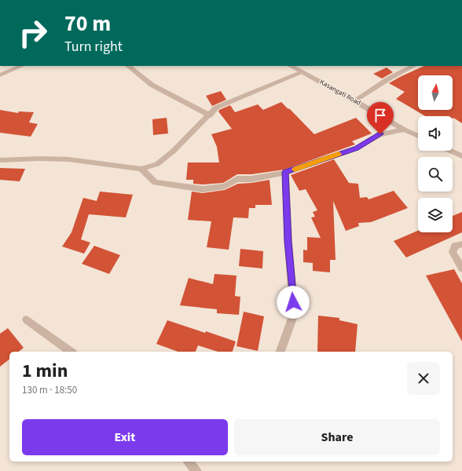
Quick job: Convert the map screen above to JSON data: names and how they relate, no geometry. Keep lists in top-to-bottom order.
{
  "streets": {
    "street": ["Kasangati Road"]
  },
  "north": "top",
  "page": {
    "turn": ["70 m", "Turn right"],
    "heading": ["1 min", "130 m · 18:50"],
    "buttons": ["Exit", "Share"]
  }
}
